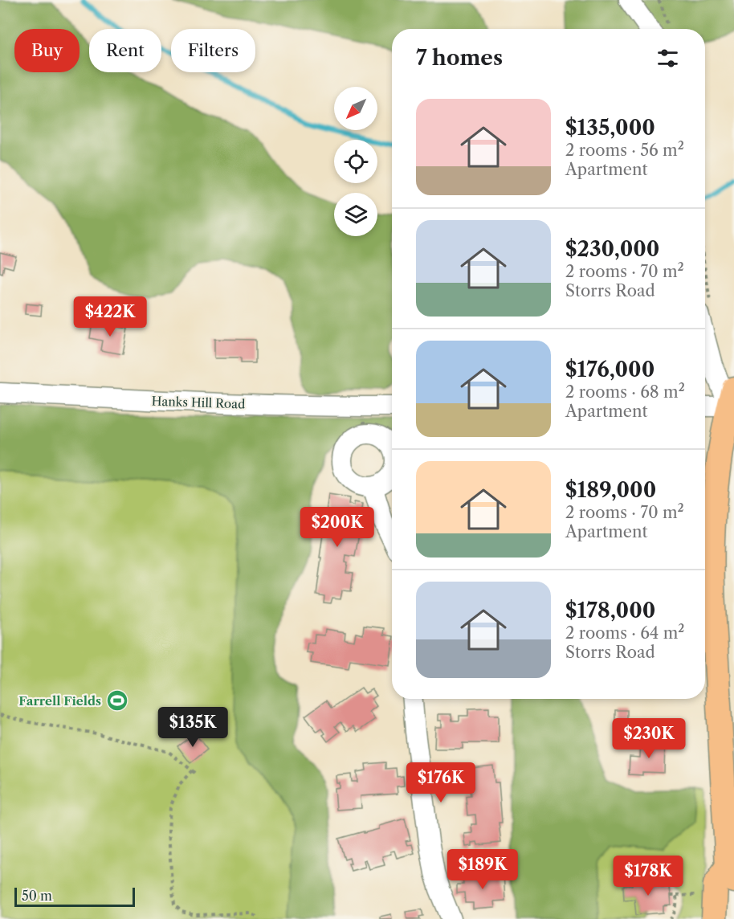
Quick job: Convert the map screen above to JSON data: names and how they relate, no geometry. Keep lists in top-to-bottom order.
{
  "streets": {
    "street": ["Hanks Hill Road"]
  },
  "places": {
    "sports": ["Farrell Fields"]
  },
  "scale_bar": "50 m",
  "north": "bottom left",
  "page": {
    "chip": ["Buy", "Rent", "Filters"],
    "heading": "7 homes",
    "list": [
      {
        "name": "$135,000",
        "note": "2 rooms · 56 m² · Apartment"
      },
      {
        "name": "$230,000",
        "note": "2 rooms · 70 m² · Storrs Road"
      },
      {
        "name": "$176,000",
        "note": "2 rooms · 68 m² · Apartment"
      },
      {
        "name": "$189,000",
        "note": "2 rooms · 70 m² · Apartment"
      },
      {
        "name": "$178,000",
        "note": "2 rooms · 64 m² · Storrs Road"
      }
    ],
    "price": [
      "$422K",
      "$200K",
      "$135K",
      "$230K",
      "$176K",
      "$189K",
      "$178K"
    ],
    "scale": "50 m"
  }
}
